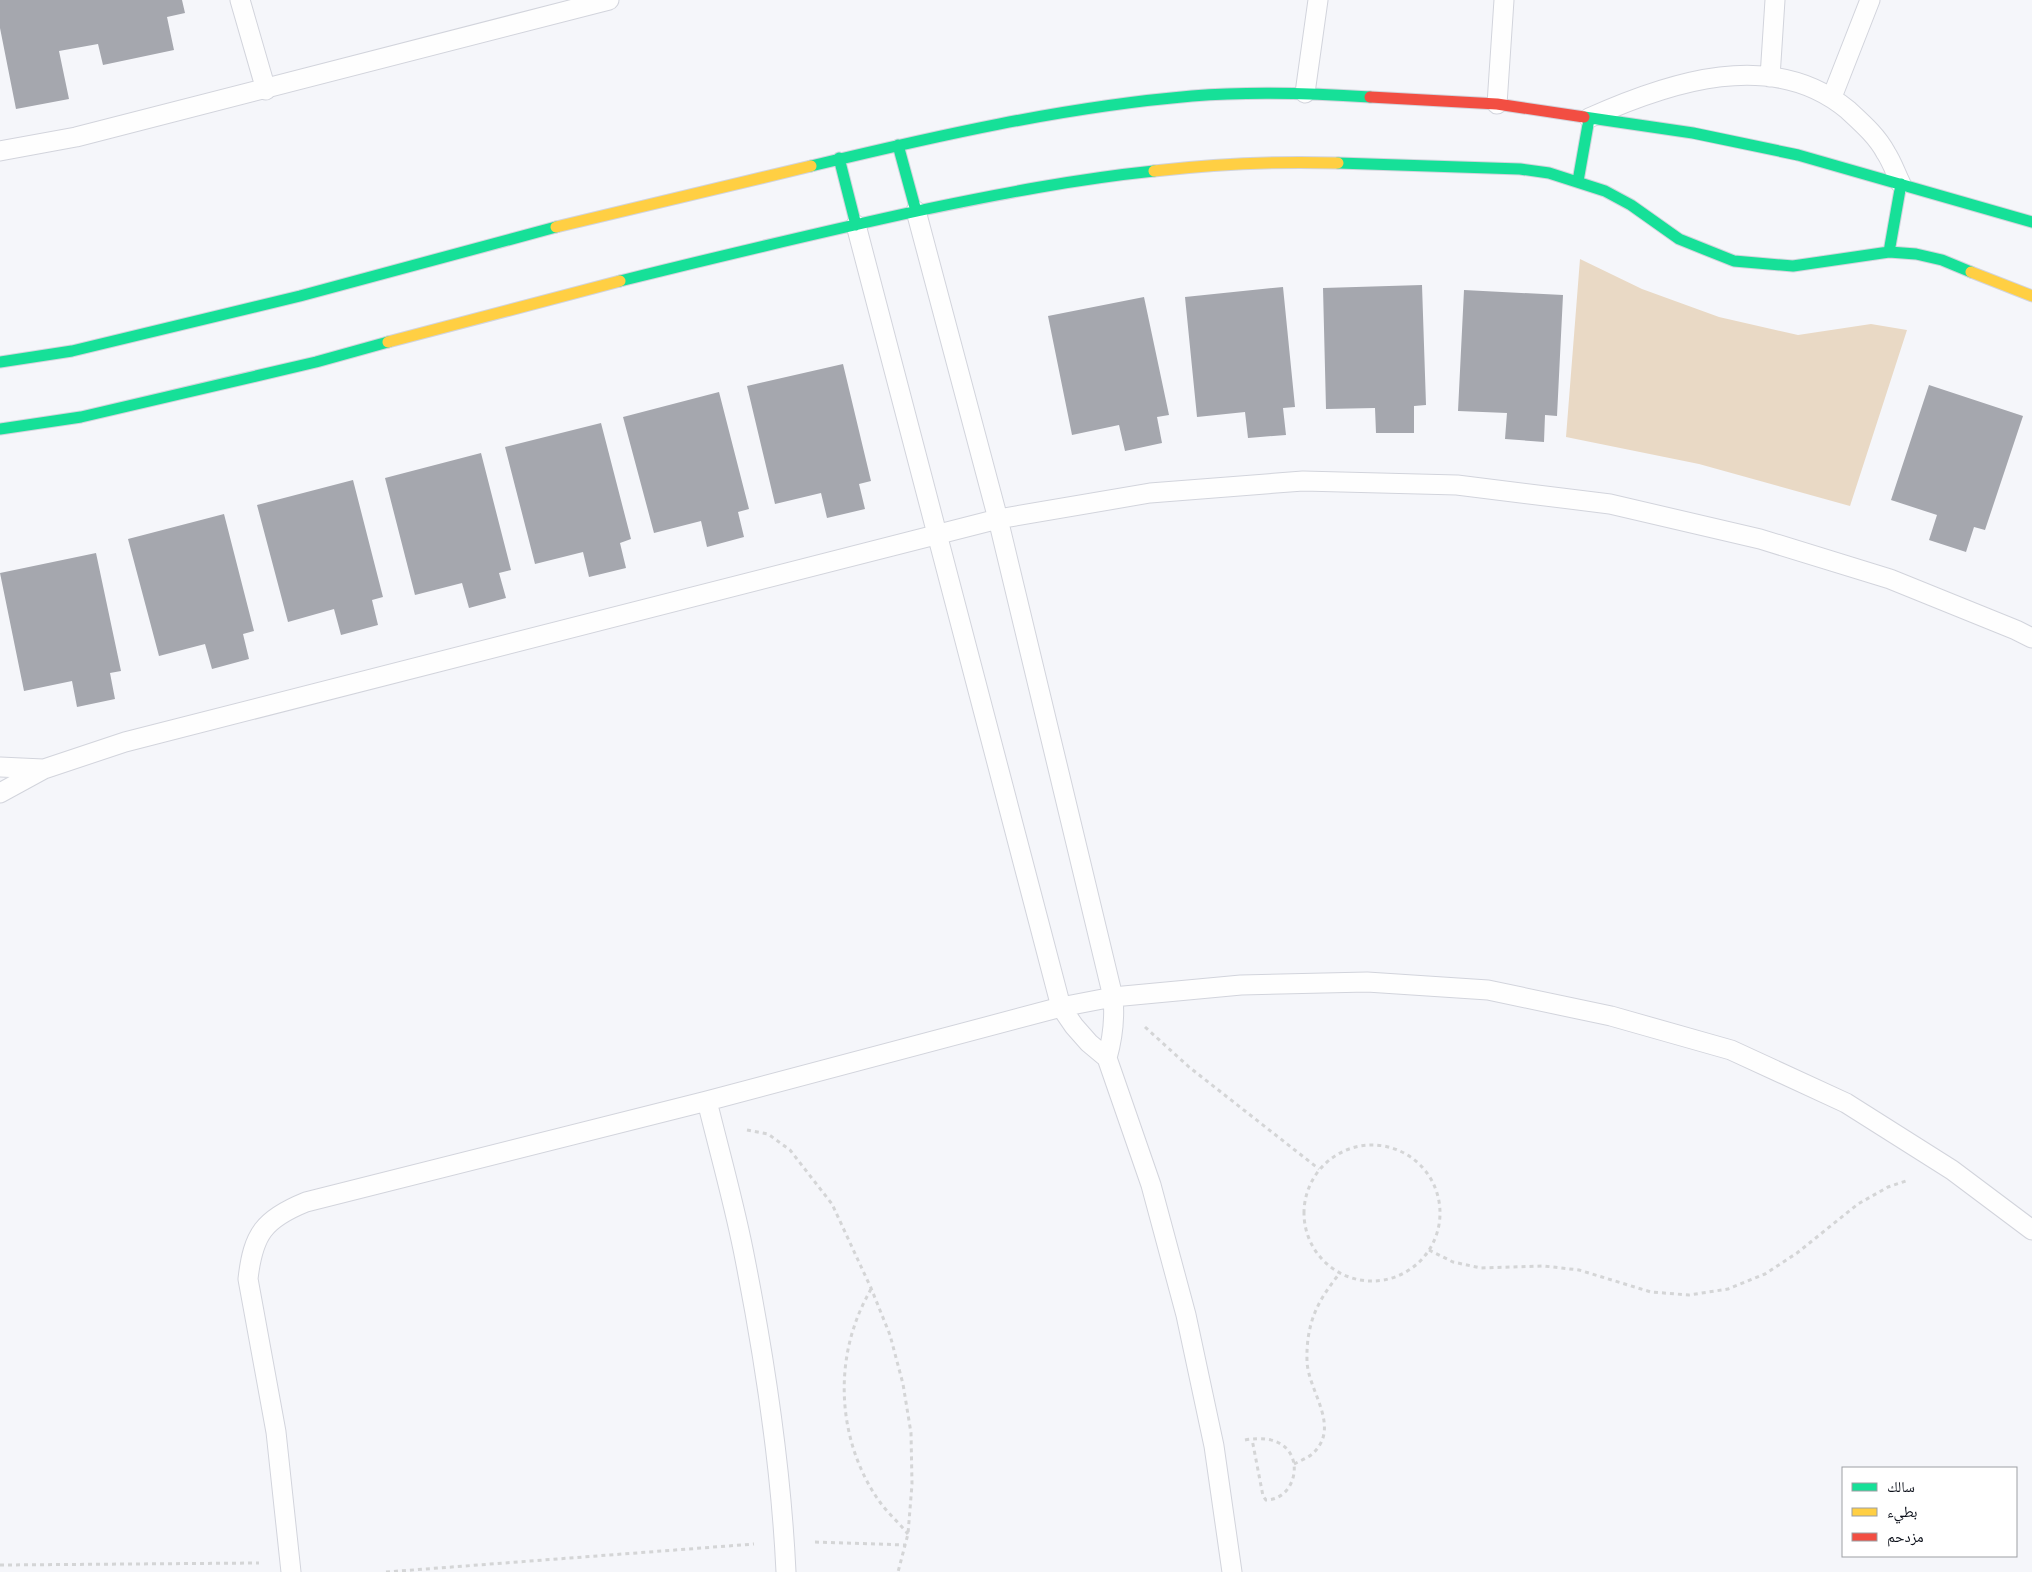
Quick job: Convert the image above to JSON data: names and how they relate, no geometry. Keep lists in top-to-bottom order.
{
  "legend": ["سالك", "بطيء", "مزدحم"]
}
